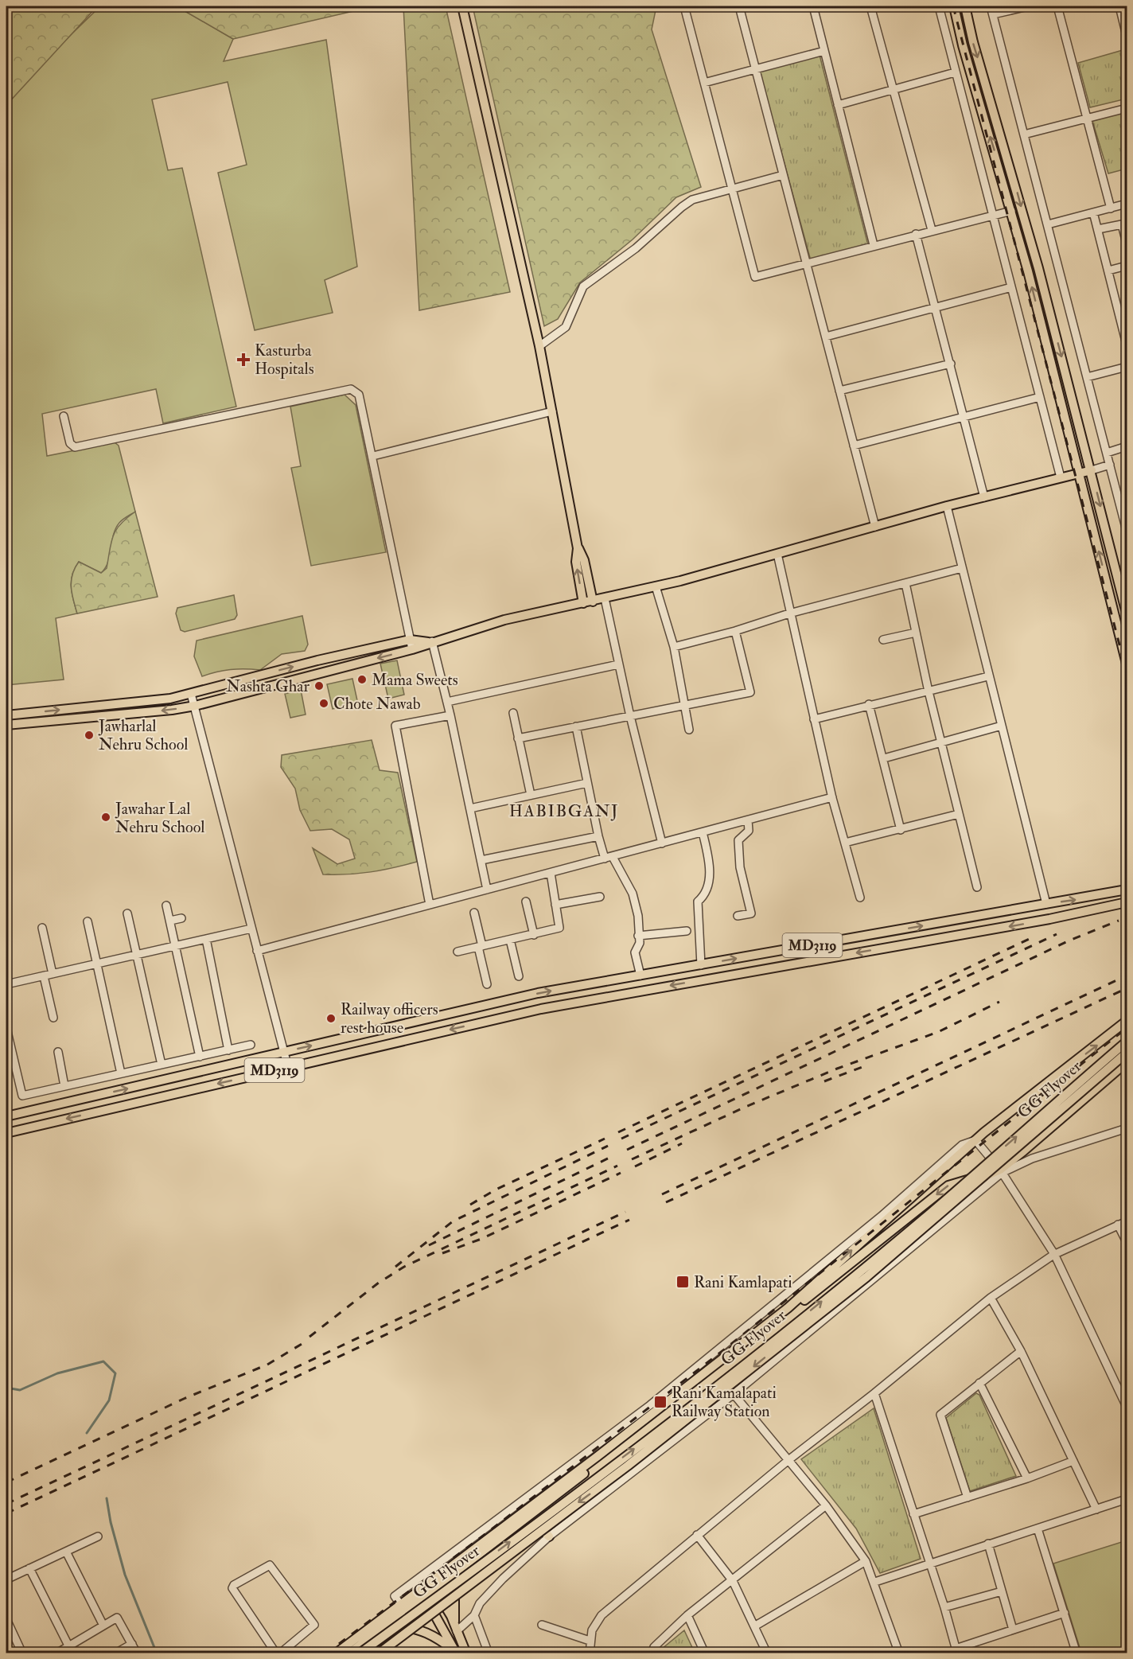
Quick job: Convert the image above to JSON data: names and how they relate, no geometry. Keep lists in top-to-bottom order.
{
  "streets": {
    "main road": ["MD3119", "GG Flyover"]
  },
  "districts": ["HABIBGANJ"],
  "places": {
    "health": ["Kasturba Hospitals"],
    "other": [
      "Mama Sweets",
      "Nashta Ghar",
      "Chote Nawab",
      "Jawharlal Nehru School",
      "Jawahar Lal Nehru School",
      "Railway officers rest house"
    ],
    "transit": ["Rani Kamlapati", "Rani Kamalapati Railway Station"]
  }
}
